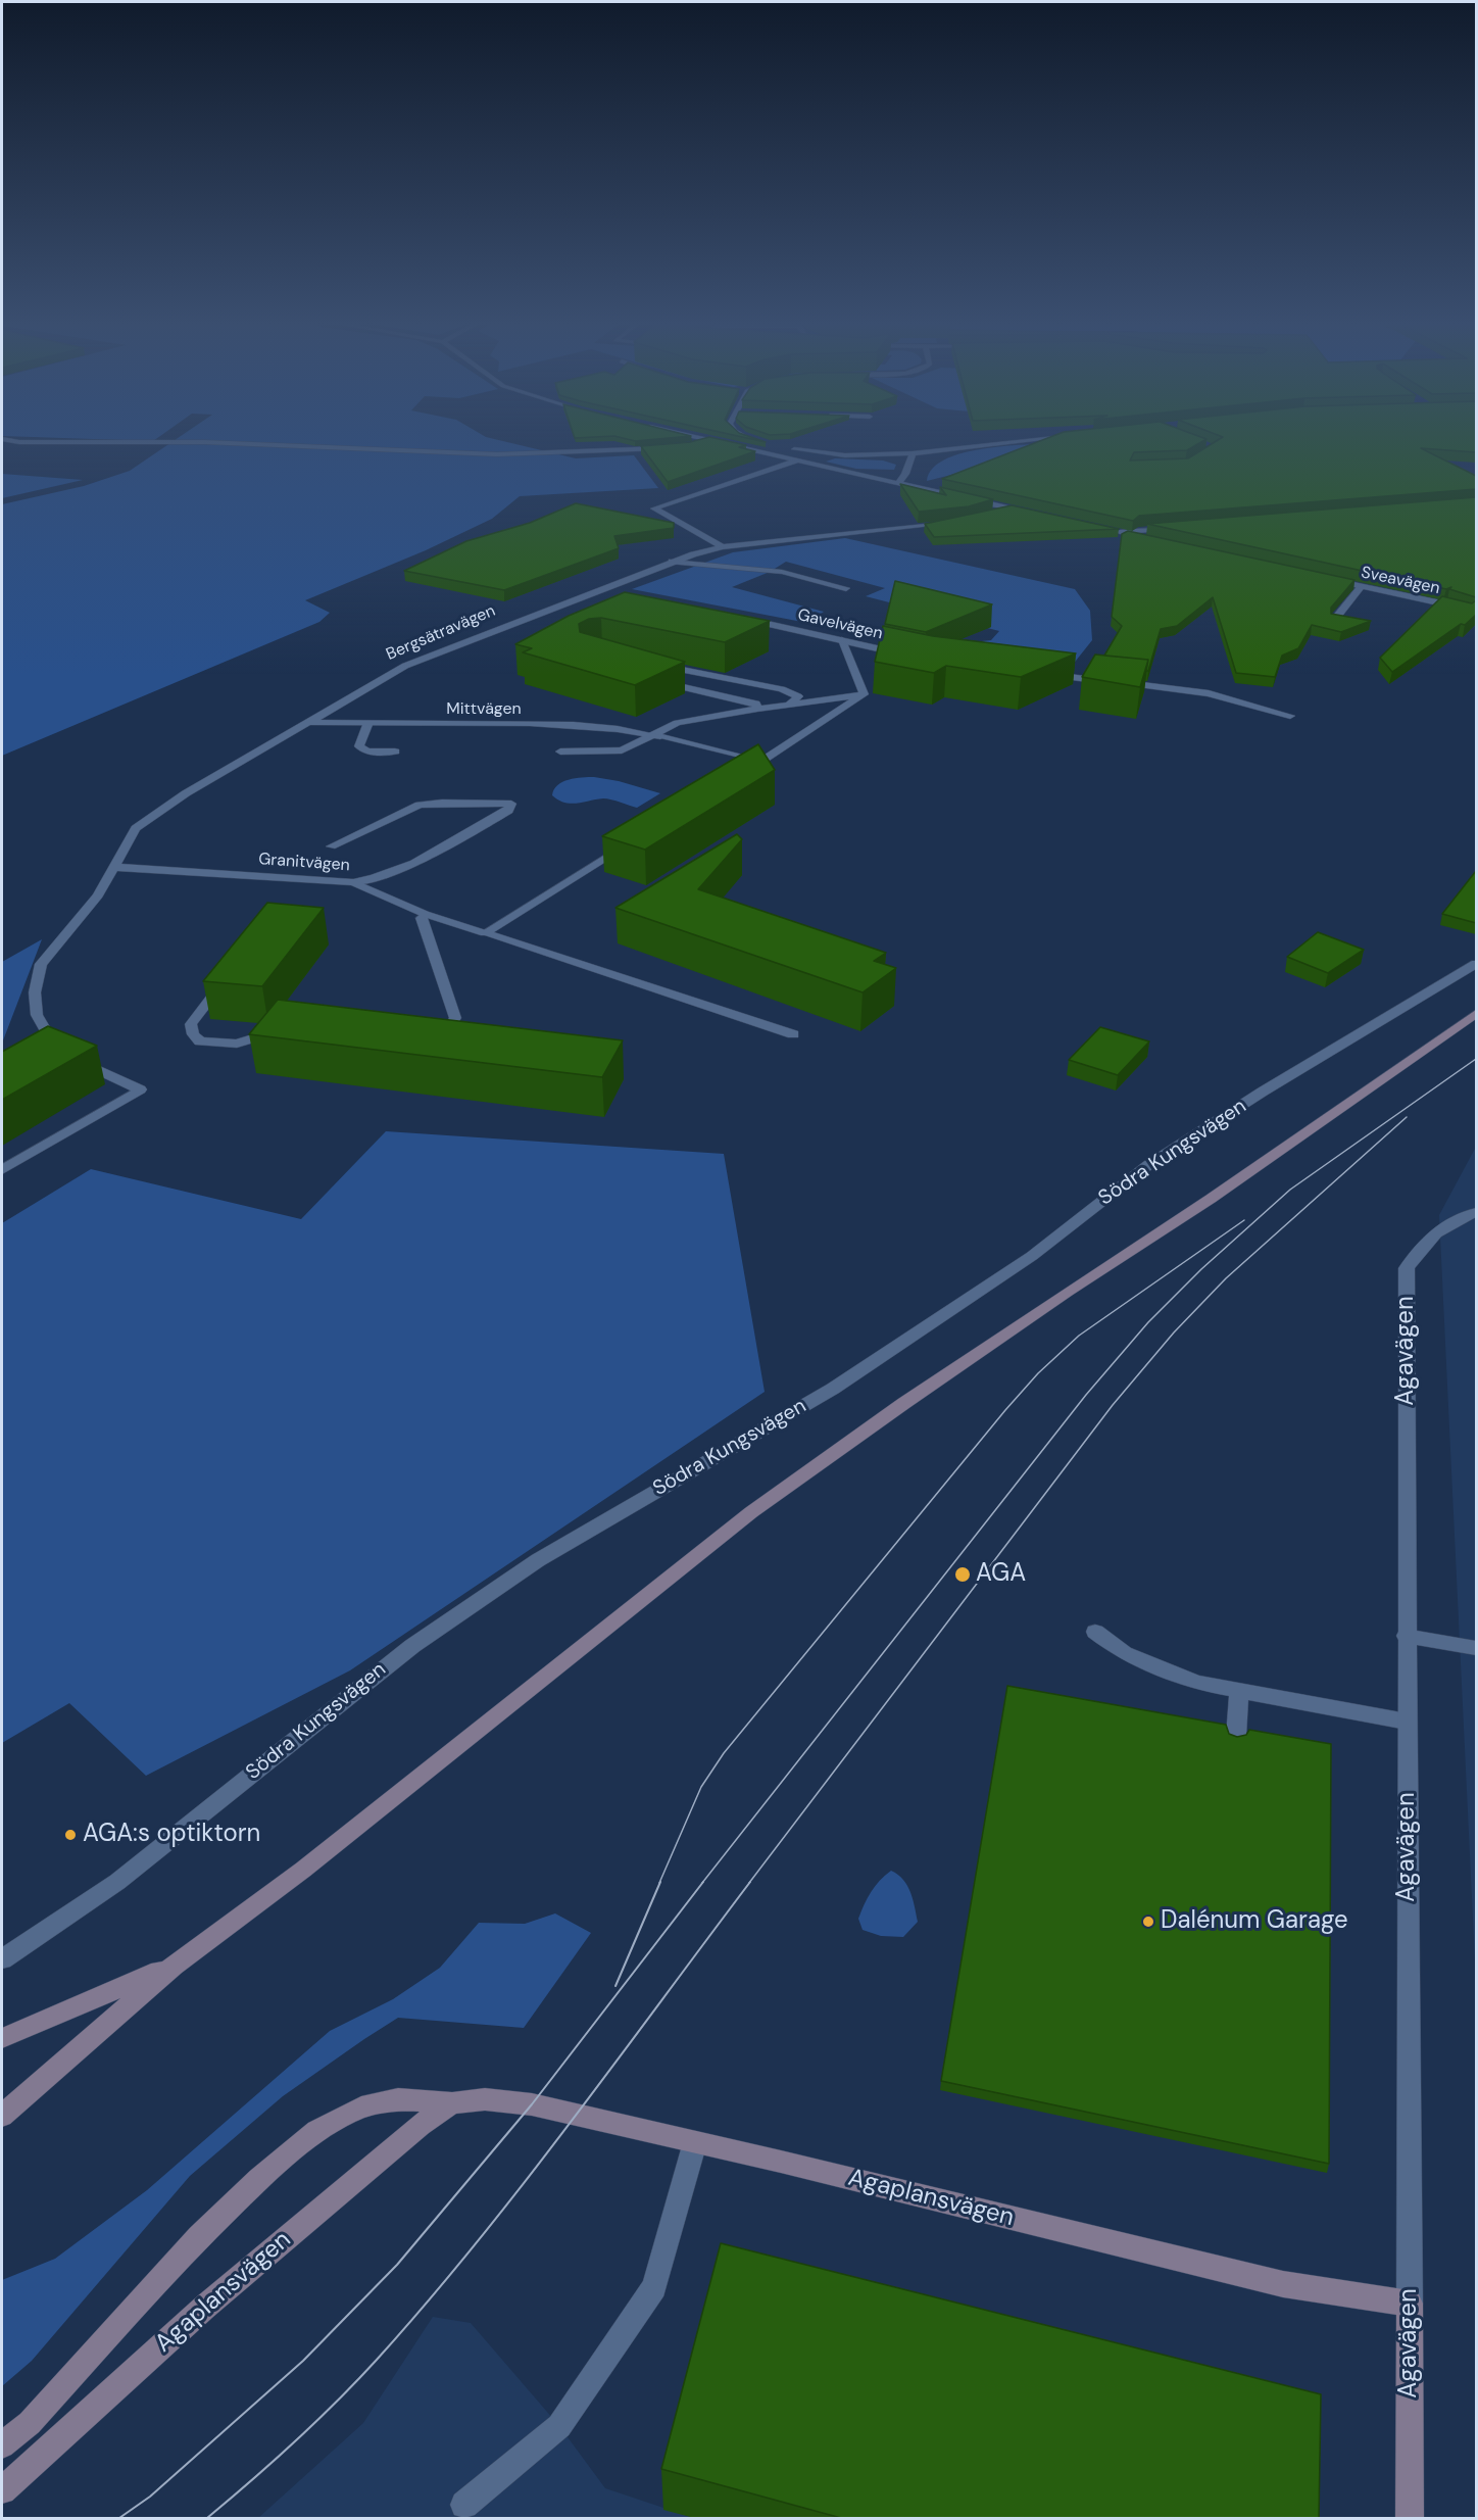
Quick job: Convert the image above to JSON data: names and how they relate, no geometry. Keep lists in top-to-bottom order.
{
  "streets": {
    "main road": ["Agavägen", "Agaplansvägen"],
    "street": [
      "Sveavägen",
      "Gavelvägen",
      "Bergsätravägen",
      "Mittvägen",
      "Granitvägen",
      "Södra Kungsvägen"
    ]
  },
  "crossings": [
    ["Bergsätravägen", "Mittvägen"],
    ["Bergsätravägen", "Granitvägen"],
    ["Agavägen", "Agaplansvägen"]
  ],
  "places": ["AGA", "AGA:s optiktorn", "Dalénum Garage"]
}
